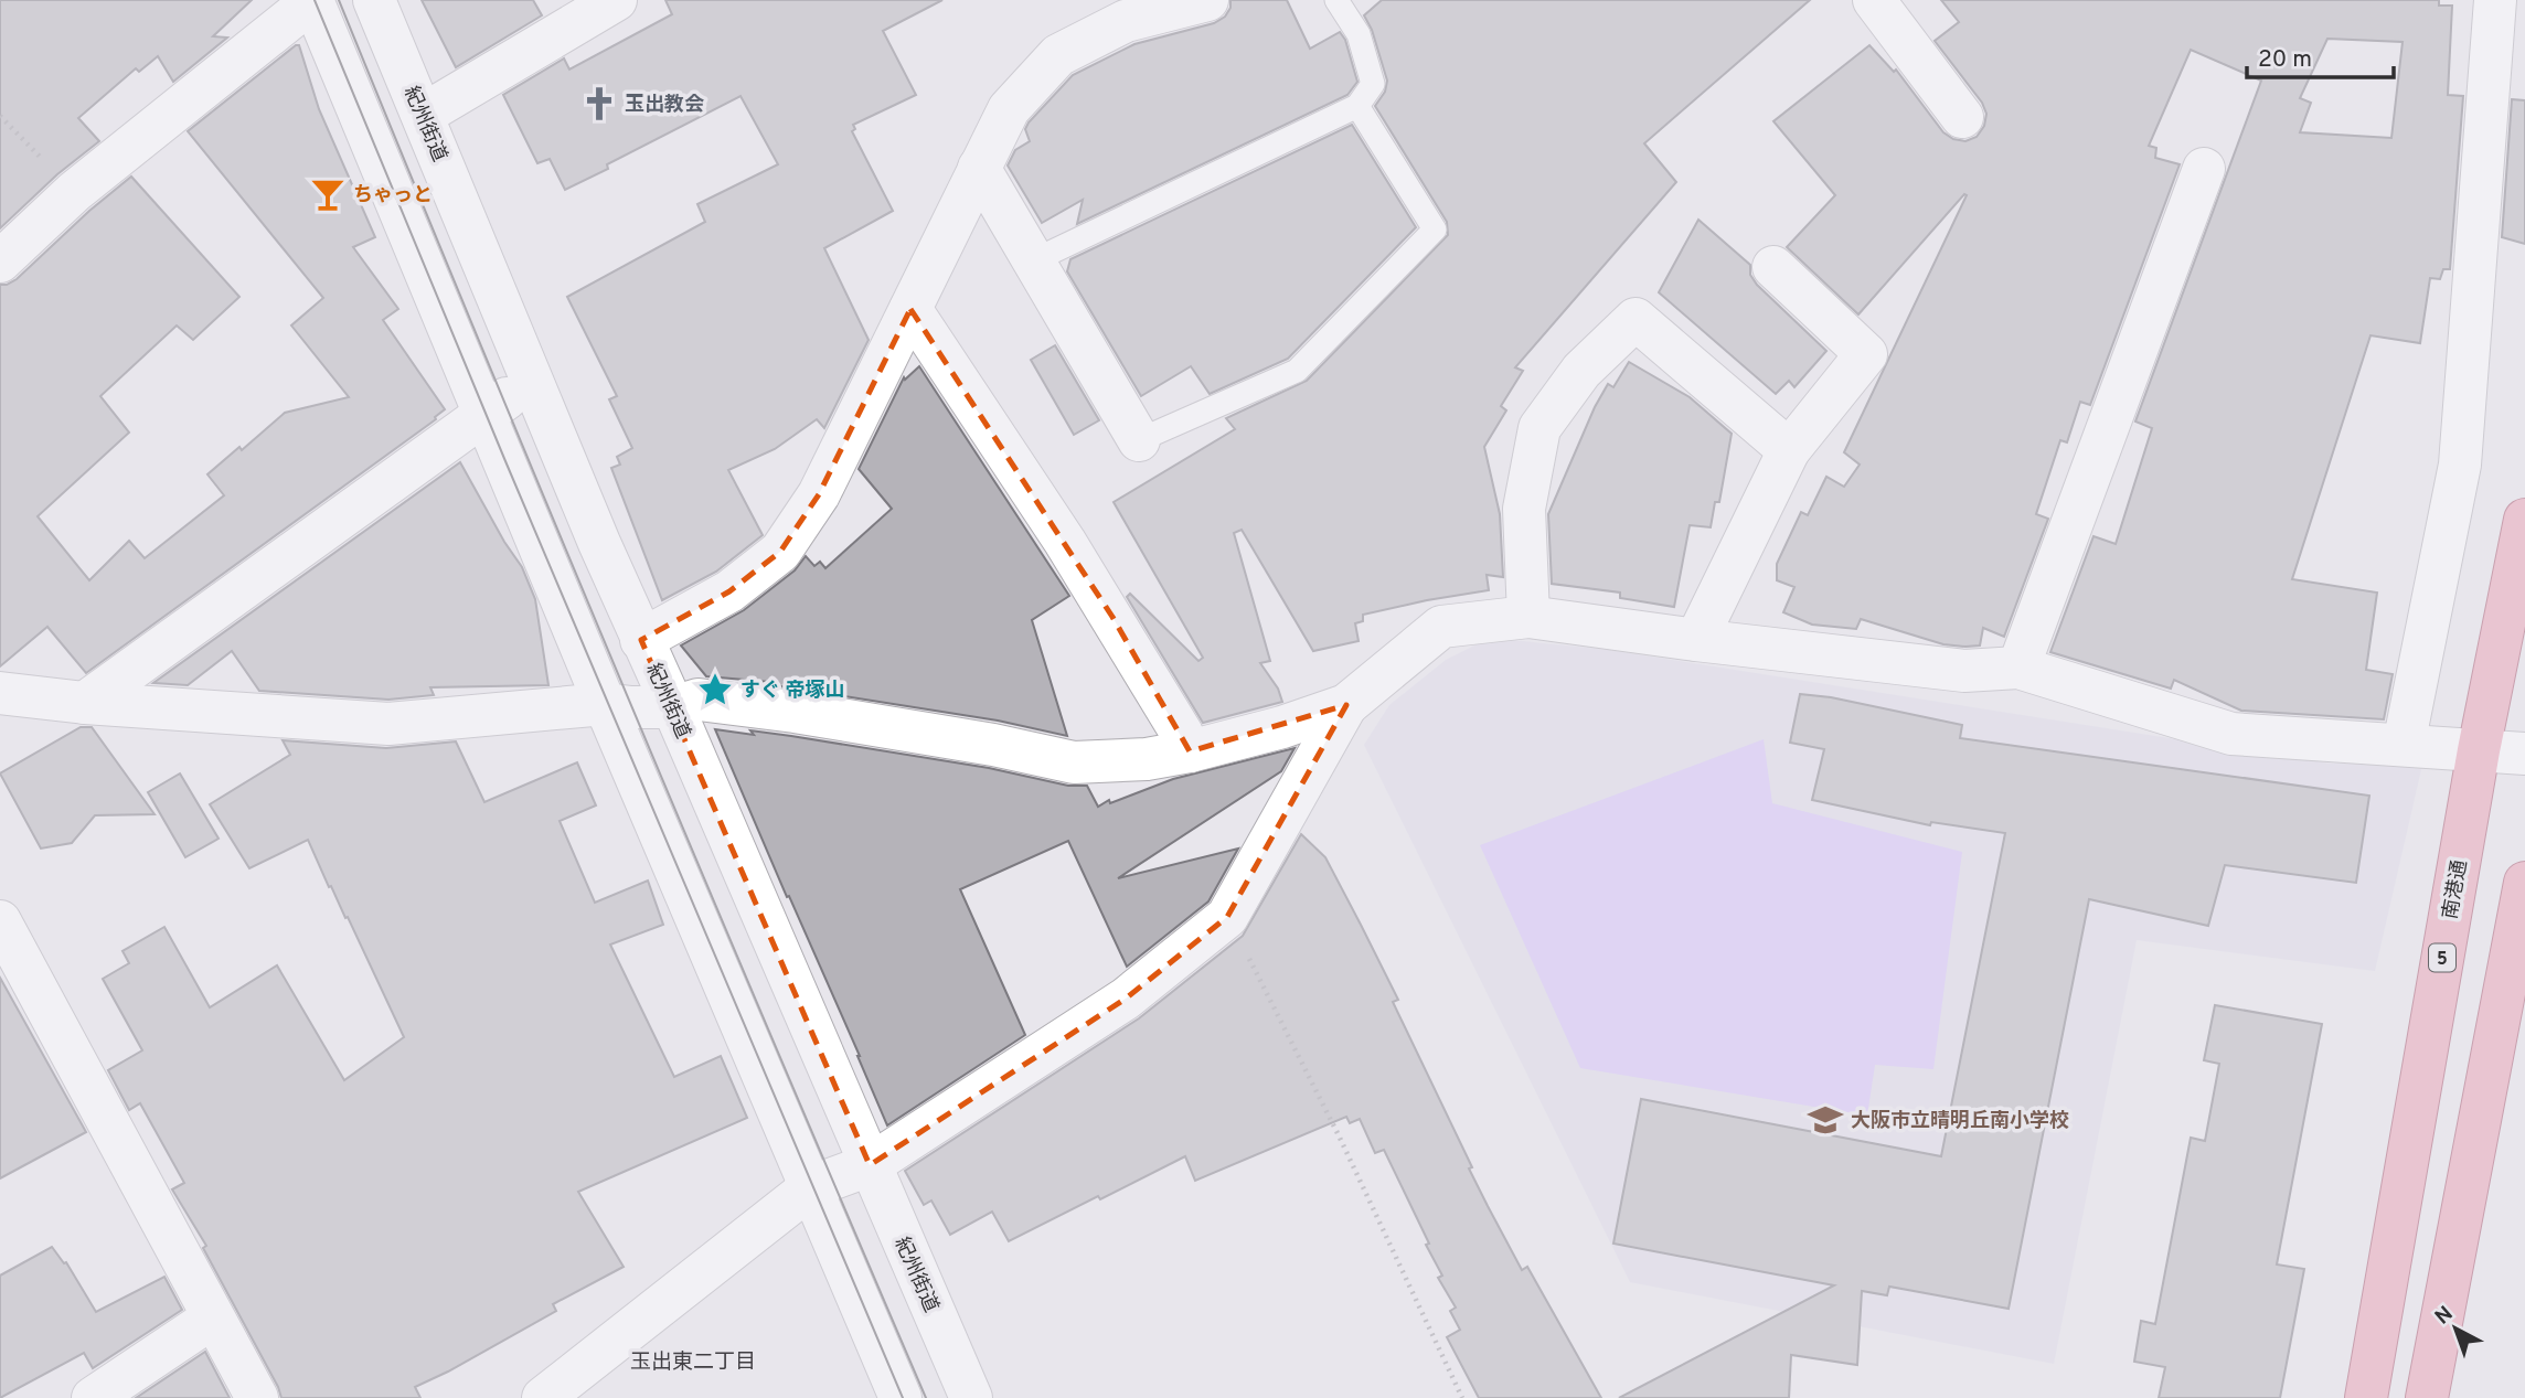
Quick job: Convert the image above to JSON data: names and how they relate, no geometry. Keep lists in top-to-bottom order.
{
  "streets": {
    "main road": ["南港通", "5"],
    "street": ["紀州街道"]
  },
  "districts": ["玉出東二丁目"],
  "places": {
    "church": ["玉出教会"],
    "bar": ["ちゃっと"],
    "place": ["すぐ 帝塚山"],
    "school or university": ["大阪市立晴明丘南小学校"]
  },
  "scale_bar": "20 m",
  "north": "top left"
}
